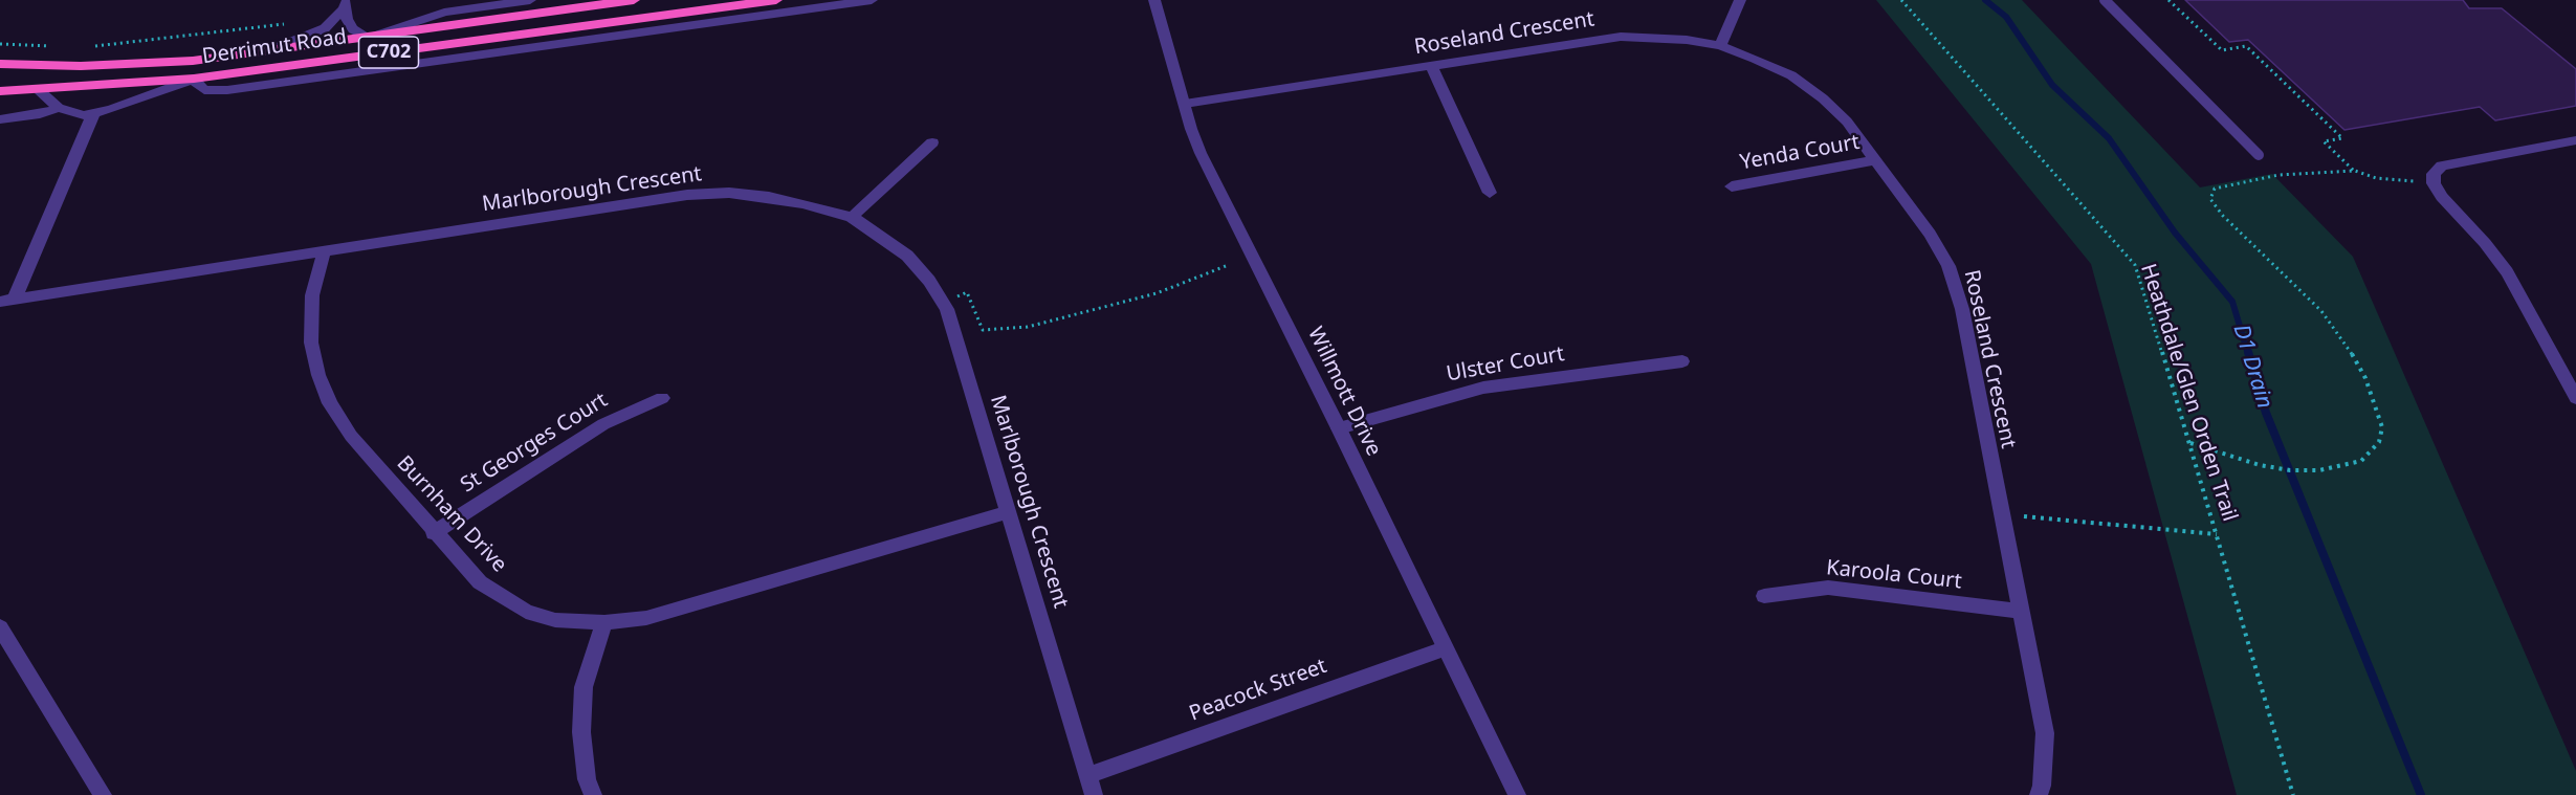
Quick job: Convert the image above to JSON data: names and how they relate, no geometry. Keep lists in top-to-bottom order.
{
  "streets": {
    "highway": ["Derrimut Road", "C702"],
    "street": [
      "Roseland Crescent",
      "Yenda Court",
      "Marlborough Crescent",
      "Ulster Court",
      "Willmott Drive",
      "St Georges Court",
      "Burnham Drive",
      "Karoola Court",
      "Peacock Street"
    ],
    "path": ["Heathdale/Glen Orden Trail"]
  },
  "crossings": [
    ["Roseland Crescent", "Yenda Court"],
    ["Roseland Crescent", "Willmott Drive"],
    ["Roseland Crescent", "Karoola Court"],
    ["Marlborough Crescent", "Burnham Drive"],
    ["Marlborough Crescent", "Peacock Street"],
    ["Ulster Court", "Willmott Drive"],
    ["Willmott Drive", "Peacock Street"],
    ["St Georges Court", "Burnham Drive"]
  ],
  "water": ["D1 Drain"]
}
